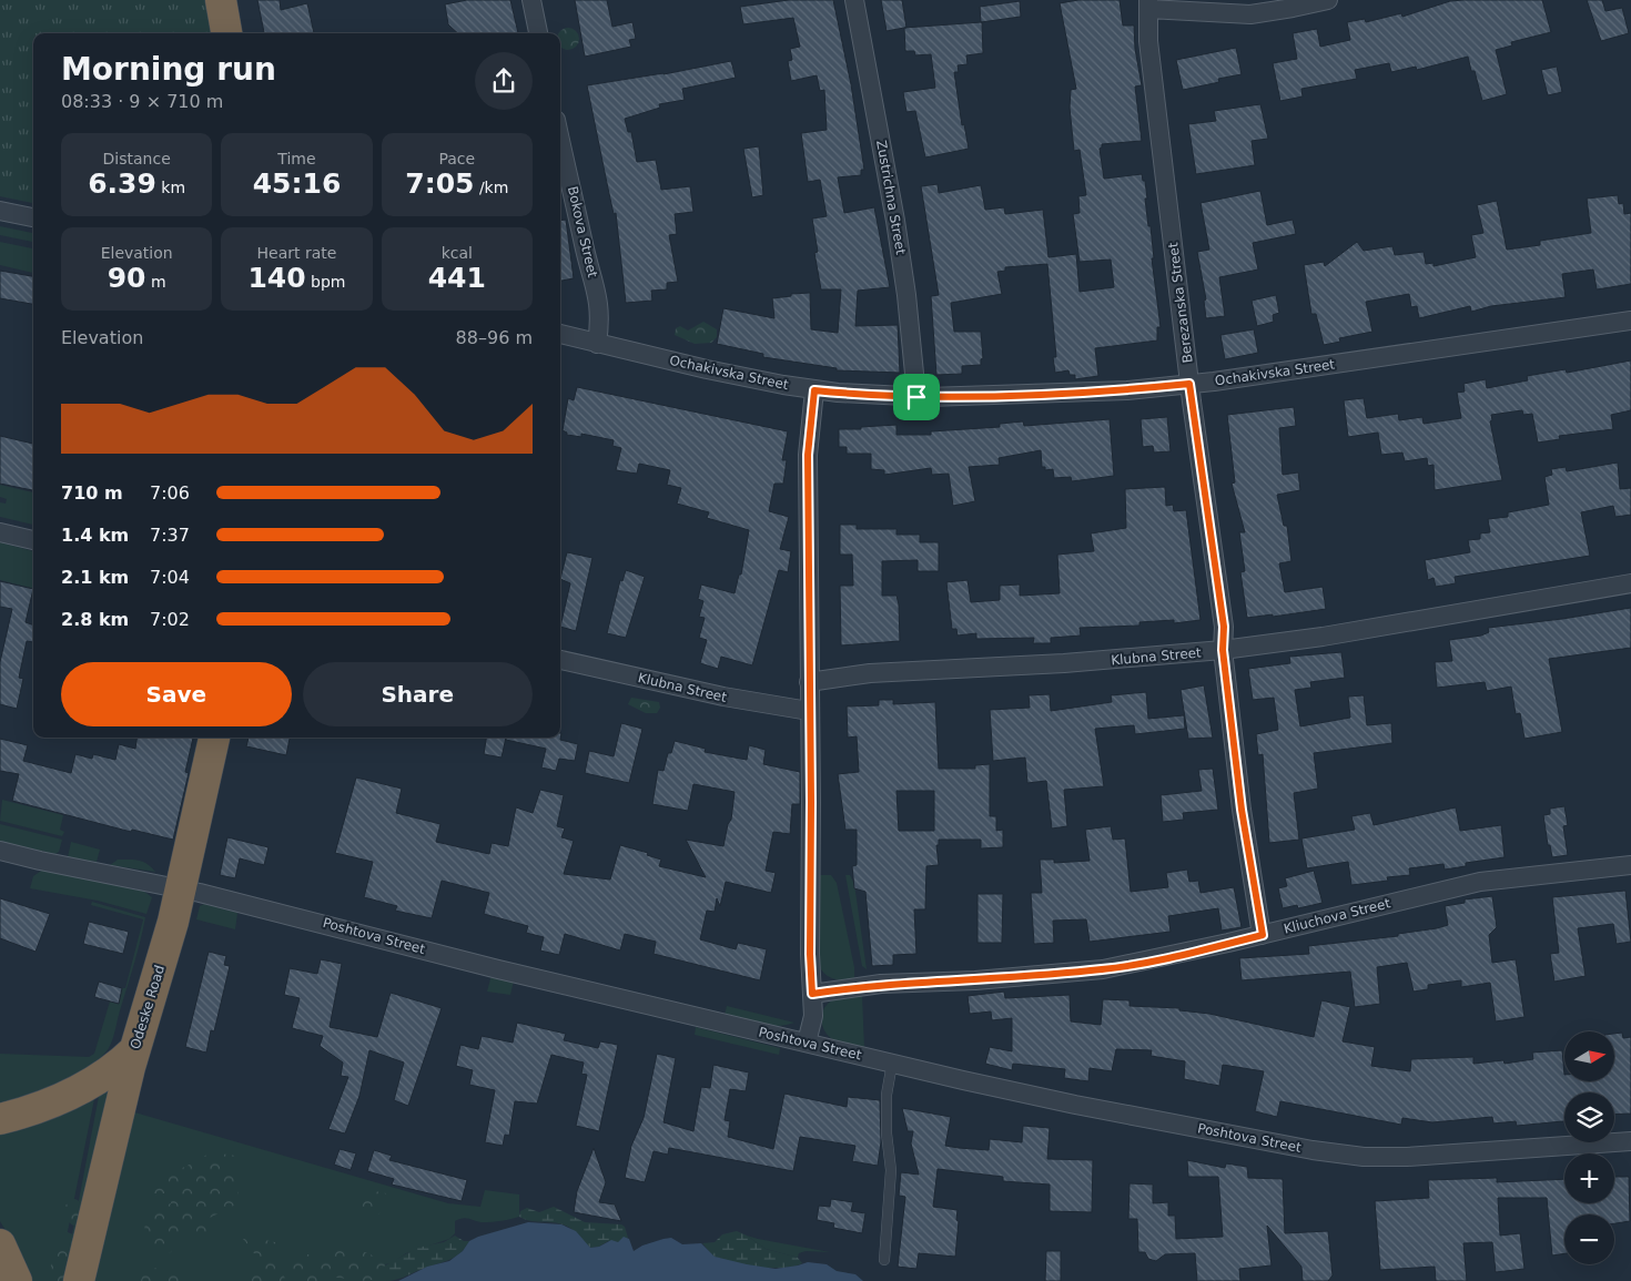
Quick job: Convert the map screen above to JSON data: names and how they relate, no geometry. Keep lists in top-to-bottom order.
{
  "streets": {
    "highway": ["Odeske Road"],
    "street": [
      "Zustrichna Street",
      "Bokova Street",
      "Berezanska Street",
      "Ochakivska Street",
      "Klubna Street",
      "Kliuchova Street",
      "Poshtova Street"
    ]
  },
  "crossings": [
    ["Zustrichna Street", "Ochakivska Street"],
    ["Bokova Street", "Ochakivska Street"],
    ["Berezanska Street", "Ochakivska Street"],
    ["Berezanska Street", "Klubna Street"],
    ["Berezanska Street", "Kliuchova Street"],
    ["Poshtova Street", "Odeske Road"]
  ],
  "north": "right",
  "page": {
    "heading": ["Morning run", "08:33 · 9 × 710 m"],
    "stats": [
      ["Distance", "6.39 km"],
      ["Time", "45:16"],
      ["Pace", "7:05 /km"],
      ["Elevation", "90 m"],
      ["Heart rate", "140 bpm"],
      ["kcal", "441"]
    ],
    "chart": ["Elevation", "88–96 m"],
    "list": [
      {
        "name": "710 m",
        "note": "7:06"
      },
      {
        "name": "1.4 km",
        "note": "7:37"
      },
      {
        "name": "2.1 km",
        "note": "7:04"
      },
      {
        "name": "2.8 km",
        "note": "7:02"
      }
    ],
    "buttons": ["Save", "Share"],
    "map_buttons": ["+", "−"]
  }
}
